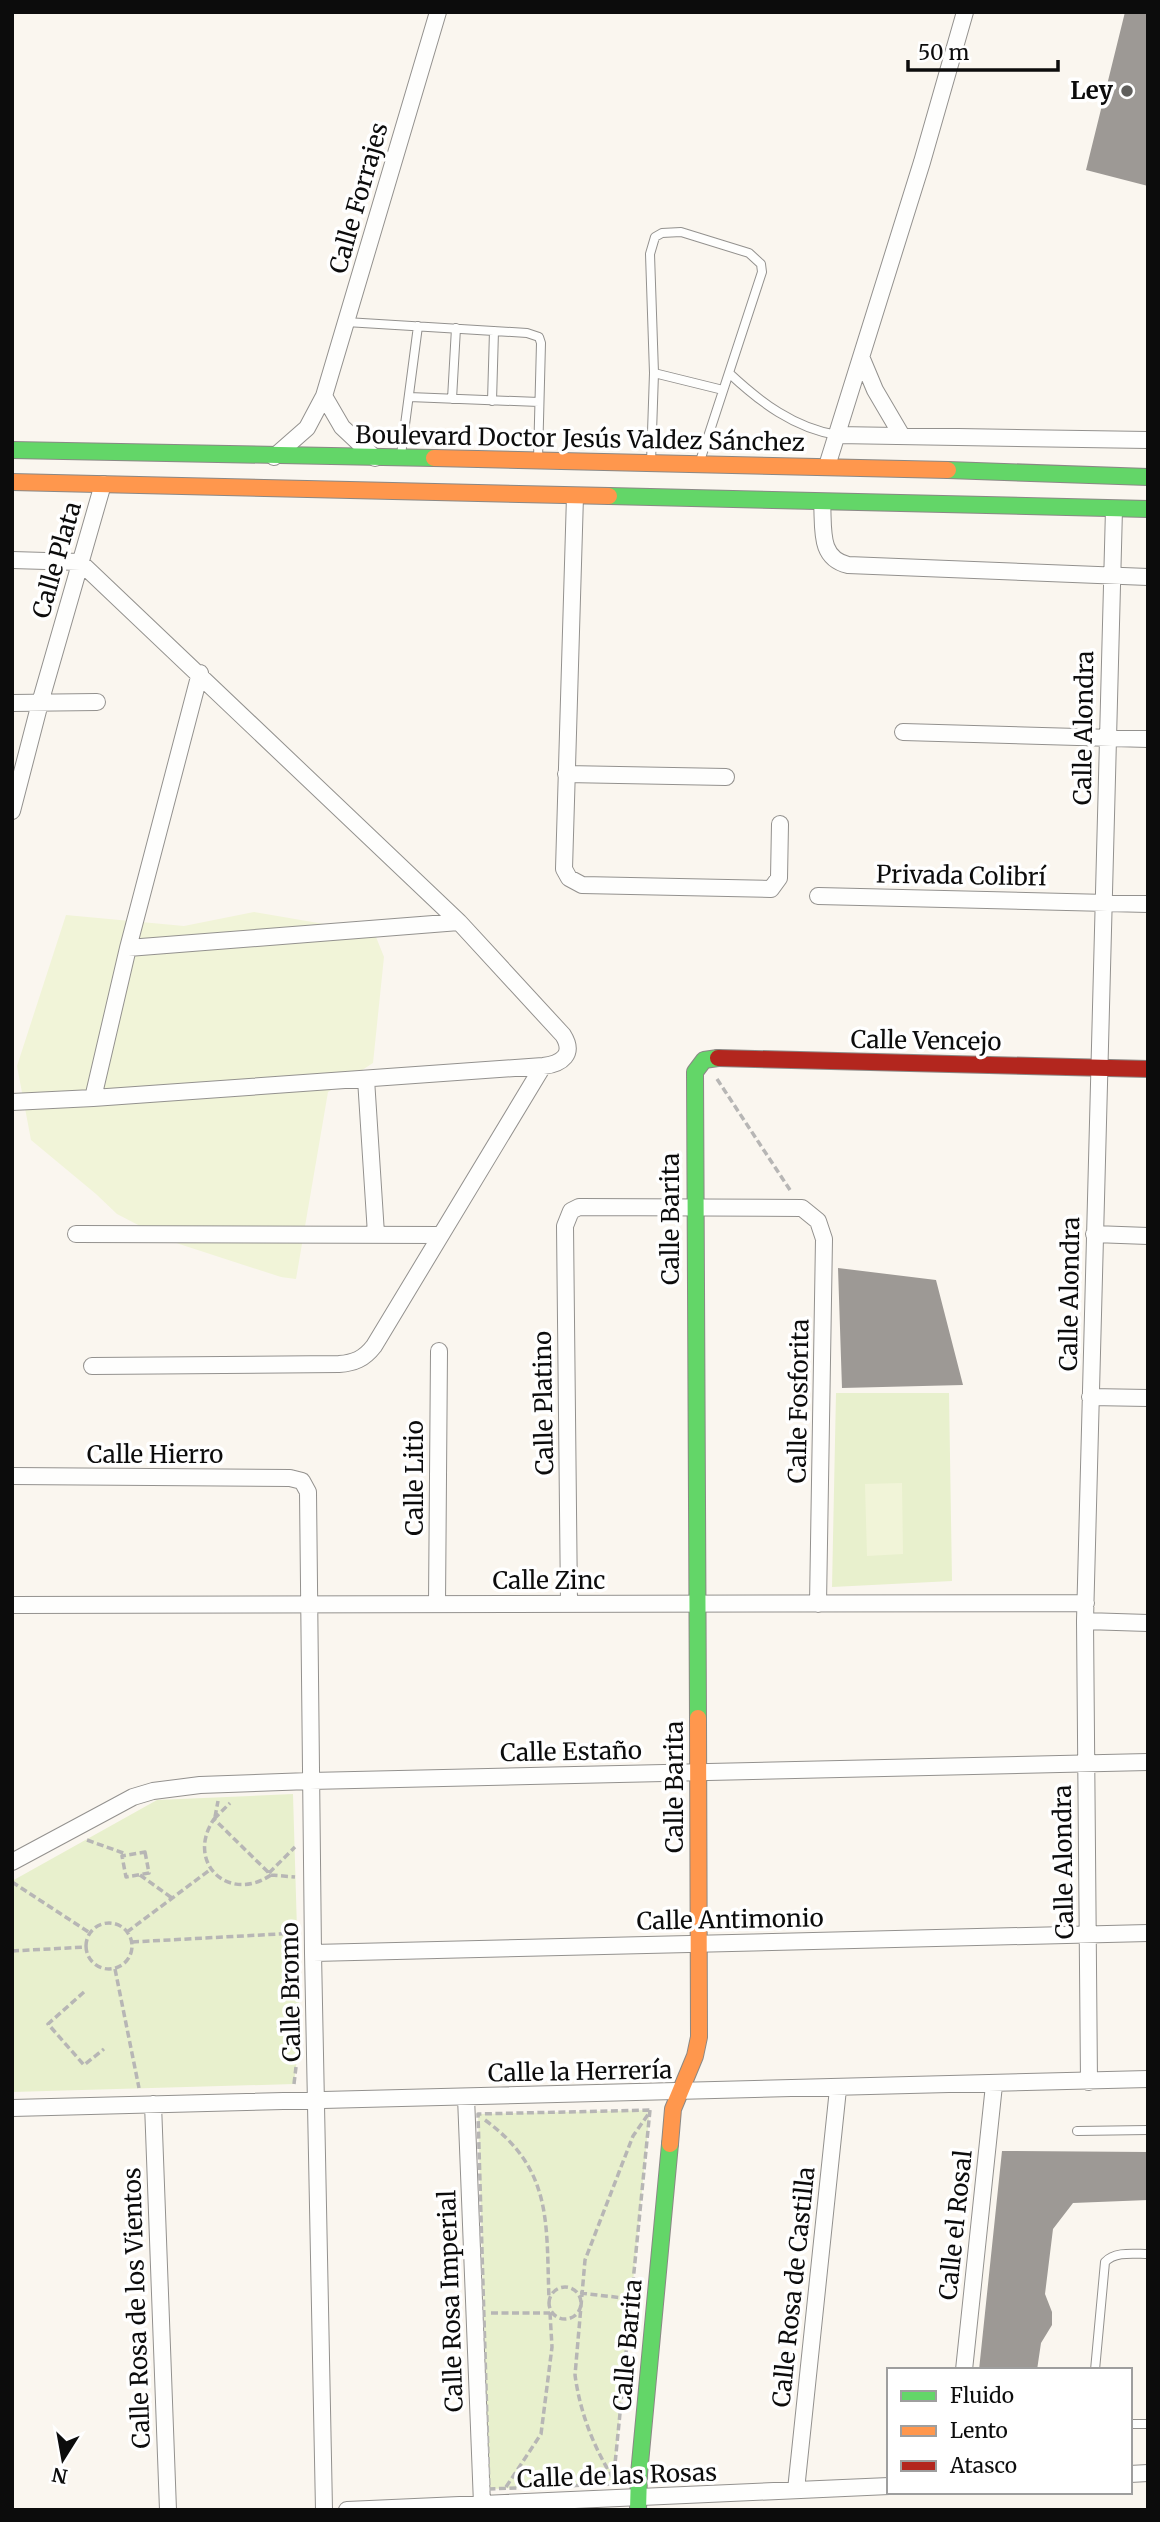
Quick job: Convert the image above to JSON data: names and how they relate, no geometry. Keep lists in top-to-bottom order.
{
  "streets": {
    "main road": ["Boulevard Doctor Jesús Valdez Sánchez", "Calle Vencejo", "Calle Barita"],
    "street": [
      "Calle Forrajes",
      "Calle Plata",
      "Calle Alondra",
      "Privada Colibrí",
      "Calle Fosforita",
      "Calle Platino",
      "Calle Hierro",
      "Calle Litio",
      "Calle Zinc",
      "Calle Estaño",
      "Calle Antimonio",
      "Calle Bromo",
      "Calle la Herrería",
      "Calle el Rosal",
      "Calle Rosa de Castilla",
      "Calle Rosa Imperial",
      "Calle Rosa de los Vientos",
      "Calle de las Rosas"
    ]
  },
  "crossings": [
    ["Calle Forrajes", "Boulevard Doctor Jesús Valdez Sánchez"],
    ["Calle Alondra", "Privada Colibrí"],
    ["Calle Alondra", "Calle Vencejo"],
    ["Calle Alondra", "Calle Zinc"],
    ["Calle Alondra", "Calle Estaño"],
    ["Calle Alondra", "Calle Antimonio"],
    ["Calle Alondra", "Calle la Herrería"],
    ["Calle Vencejo", "Calle Barita"],
    ["Calle Barita", "Calle Platino"],
    ["Calle Barita", "Calle Zinc"],
    ["Calle Barita", "Calle Estaño"],
    ["Calle Barita", "Calle Antimonio"],
    ["Calle Barita", "Calle la Herrería"],
    ["Calle Barita", "Calle de las Rosas"],
    ["Calle Fosforita", "Calle Zinc"],
    ["Calle Platino", "Calle Zinc"],
    ["Calle Hierro", "Calle Bromo"],
    ["Calle Litio", "Calle Zinc"],
    ["Calle Zinc", "Calle Bromo"],
    ["Calle Estaño", "Calle Bromo"],
    ["Calle Antimonio", "Calle Bromo"],
    ["Calle Bromo", "Calle la Herrería"],
    ["Calle la Herrería", "Calle el Rosal"],
    ["Calle la Herrería", "Calle Rosa de Castilla"],
    ["Calle la Herrería", "Calle Rosa Imperial"],
    ["Calle la Herrería", "Calle Rosa de los Vientos"],
    ["Calle Rosa de Castilla", "Calle de las Rosas"],
    ["Calle Rosa Imperial", "Calle de las Rosas"]
  ],
  "places": ["Ley"],
  "legend": ["Fluido", "Lento", "Atasco"],
  "scale_bar": "50 m",
  "north": "bottom"
}
